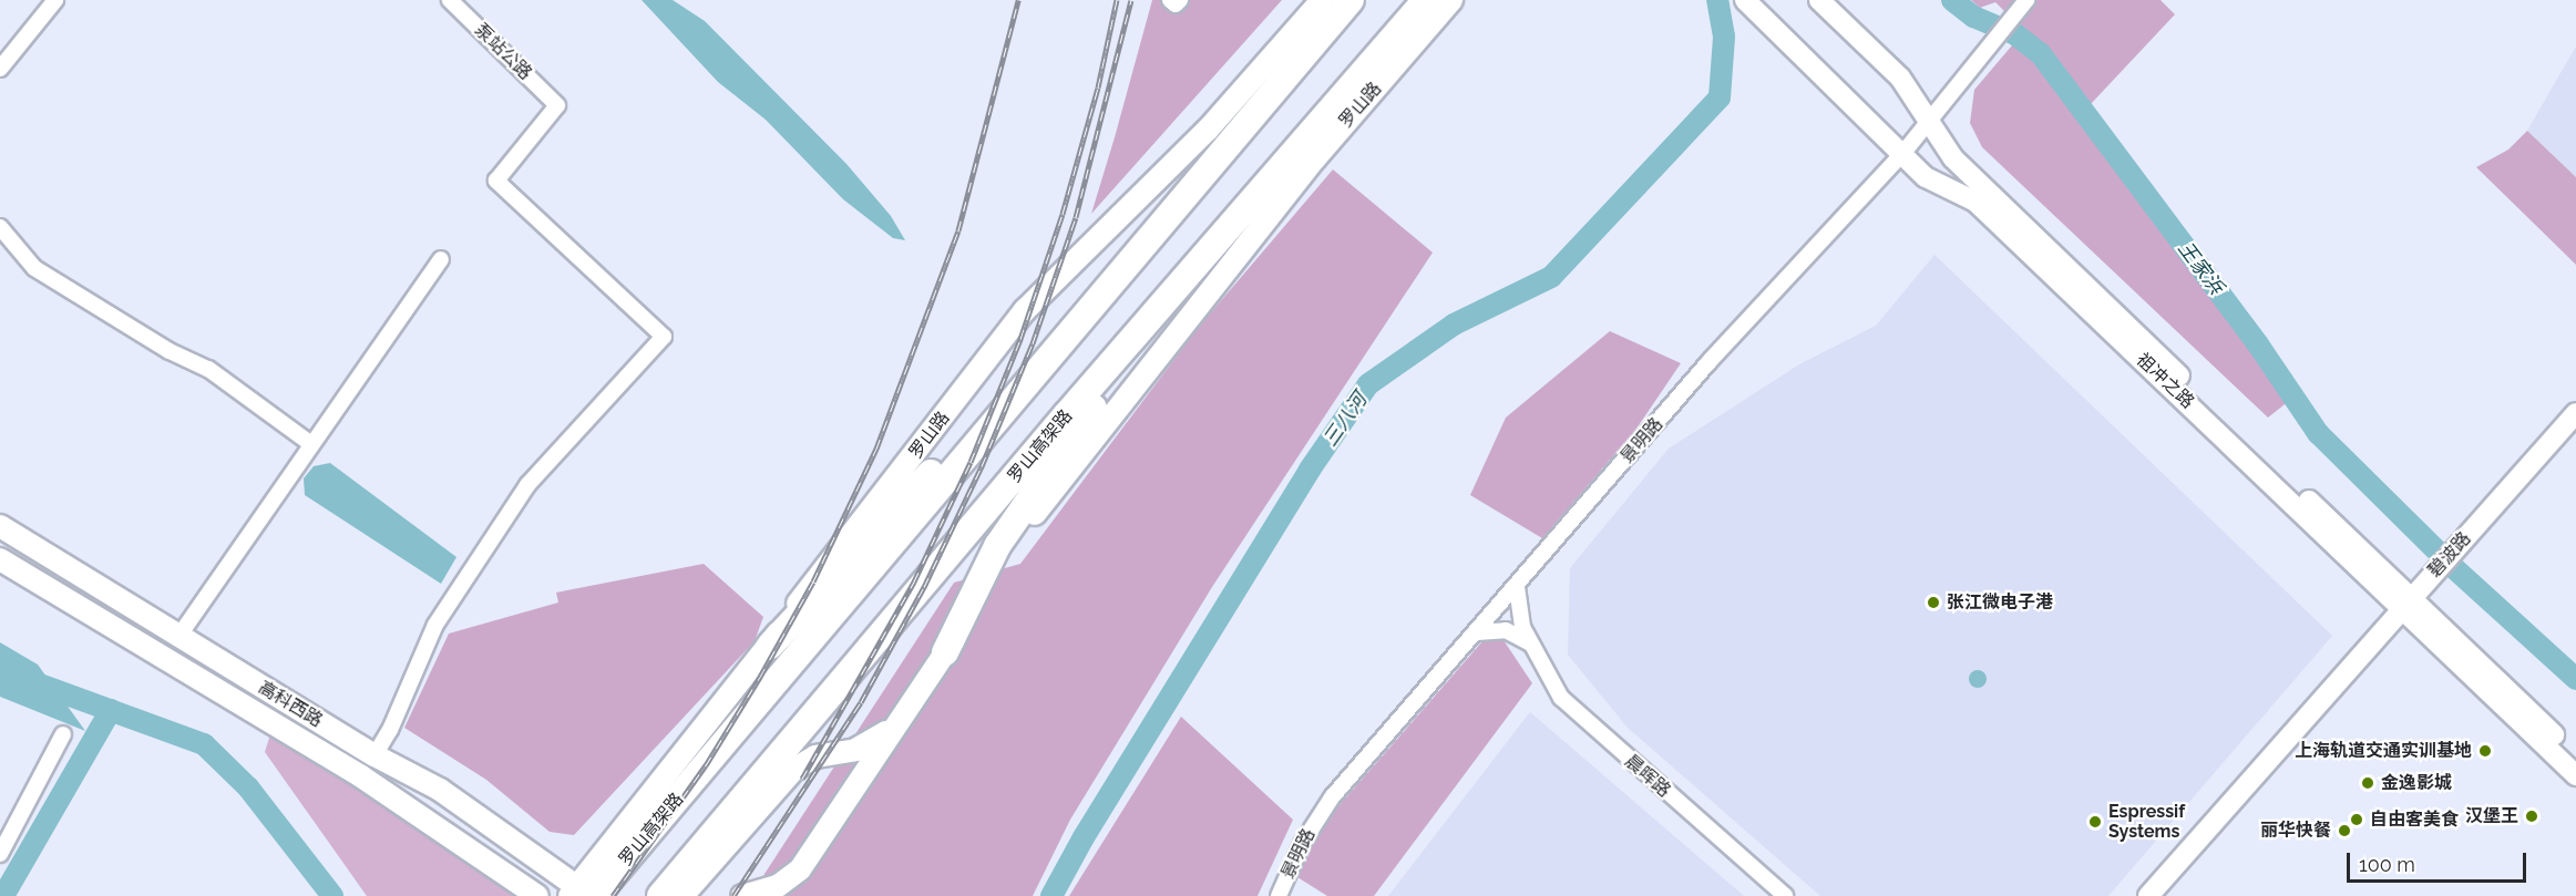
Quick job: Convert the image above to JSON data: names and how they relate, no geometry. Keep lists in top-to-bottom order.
{
  "streets": {
    "highway": ["罗山高架路"],
    "main road": [
      "罗山路",
      "祖冲之路",
      "碧波路",
      "高科西路"
    ],
    "street": ["泵站公路", "景明路", "晨晖路"]
  },
  "crossings": [
    ["泵站公路", "高科西路"],
    ["罗山路", "罗山高架路"],
    ["罗山路", "高科西路"],
    ["祖冲之路", "景明路"],
    ["祖冲之路", "碧波路"],
    ["景明路", "晨晖路"],
    ["罗山高架路", "高科西路"]
  ],
  "water": ["王家浜", "三八河"],
  "places": [
    "张江微电子港",
    "上海轨道交通实训基地",
    "金逸影城",
    "汉堡王",
    "自由客美食",
    "Espressif Systems",
    "丽华快餐"
  ],
  "scale_bar": "100 m"
}
